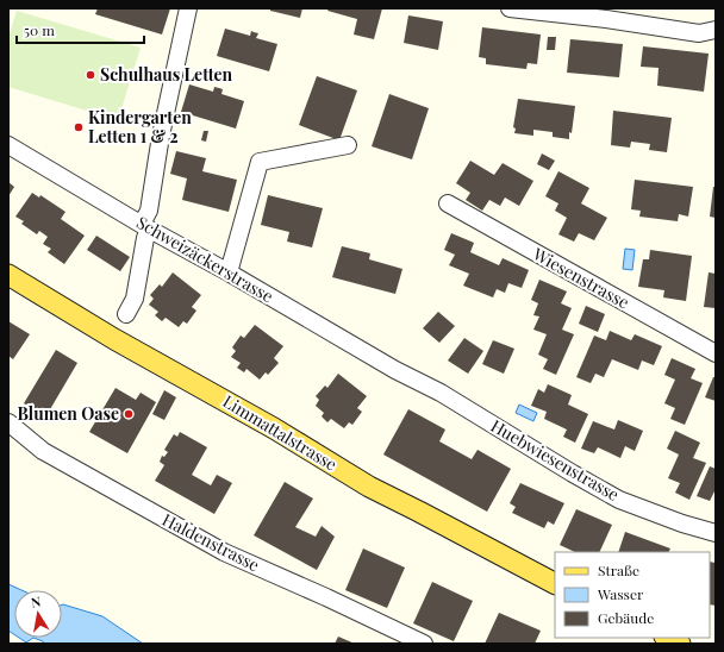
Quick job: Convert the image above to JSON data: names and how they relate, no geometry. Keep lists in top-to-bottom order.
{
  "streets": {
    "main road": ["Limmattalstrasse"],
    "street": [
      "Schweizäckerstrasse",
      "Wiesenstrasse",
      "Huebwiesenstrasse",
      "Haldenstrasse"
    ]
  },
  "crossings": [
    ["Schweizäckerstrasse", "Huebwiesenstrasse"]
  ],
  "places": ["Schulhaus Letten", "Kindergarten Letten 1 & 2", "Blumen Oase"],
  "legend": ["Straße", "Wasser", "Gebäude"],
  "scale_bar": "50 m",
  "north": "top"
}
